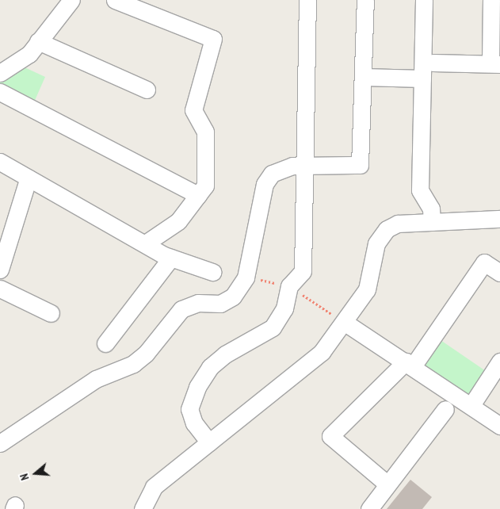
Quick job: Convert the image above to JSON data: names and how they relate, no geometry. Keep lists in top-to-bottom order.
{
  "north": "left"
}
